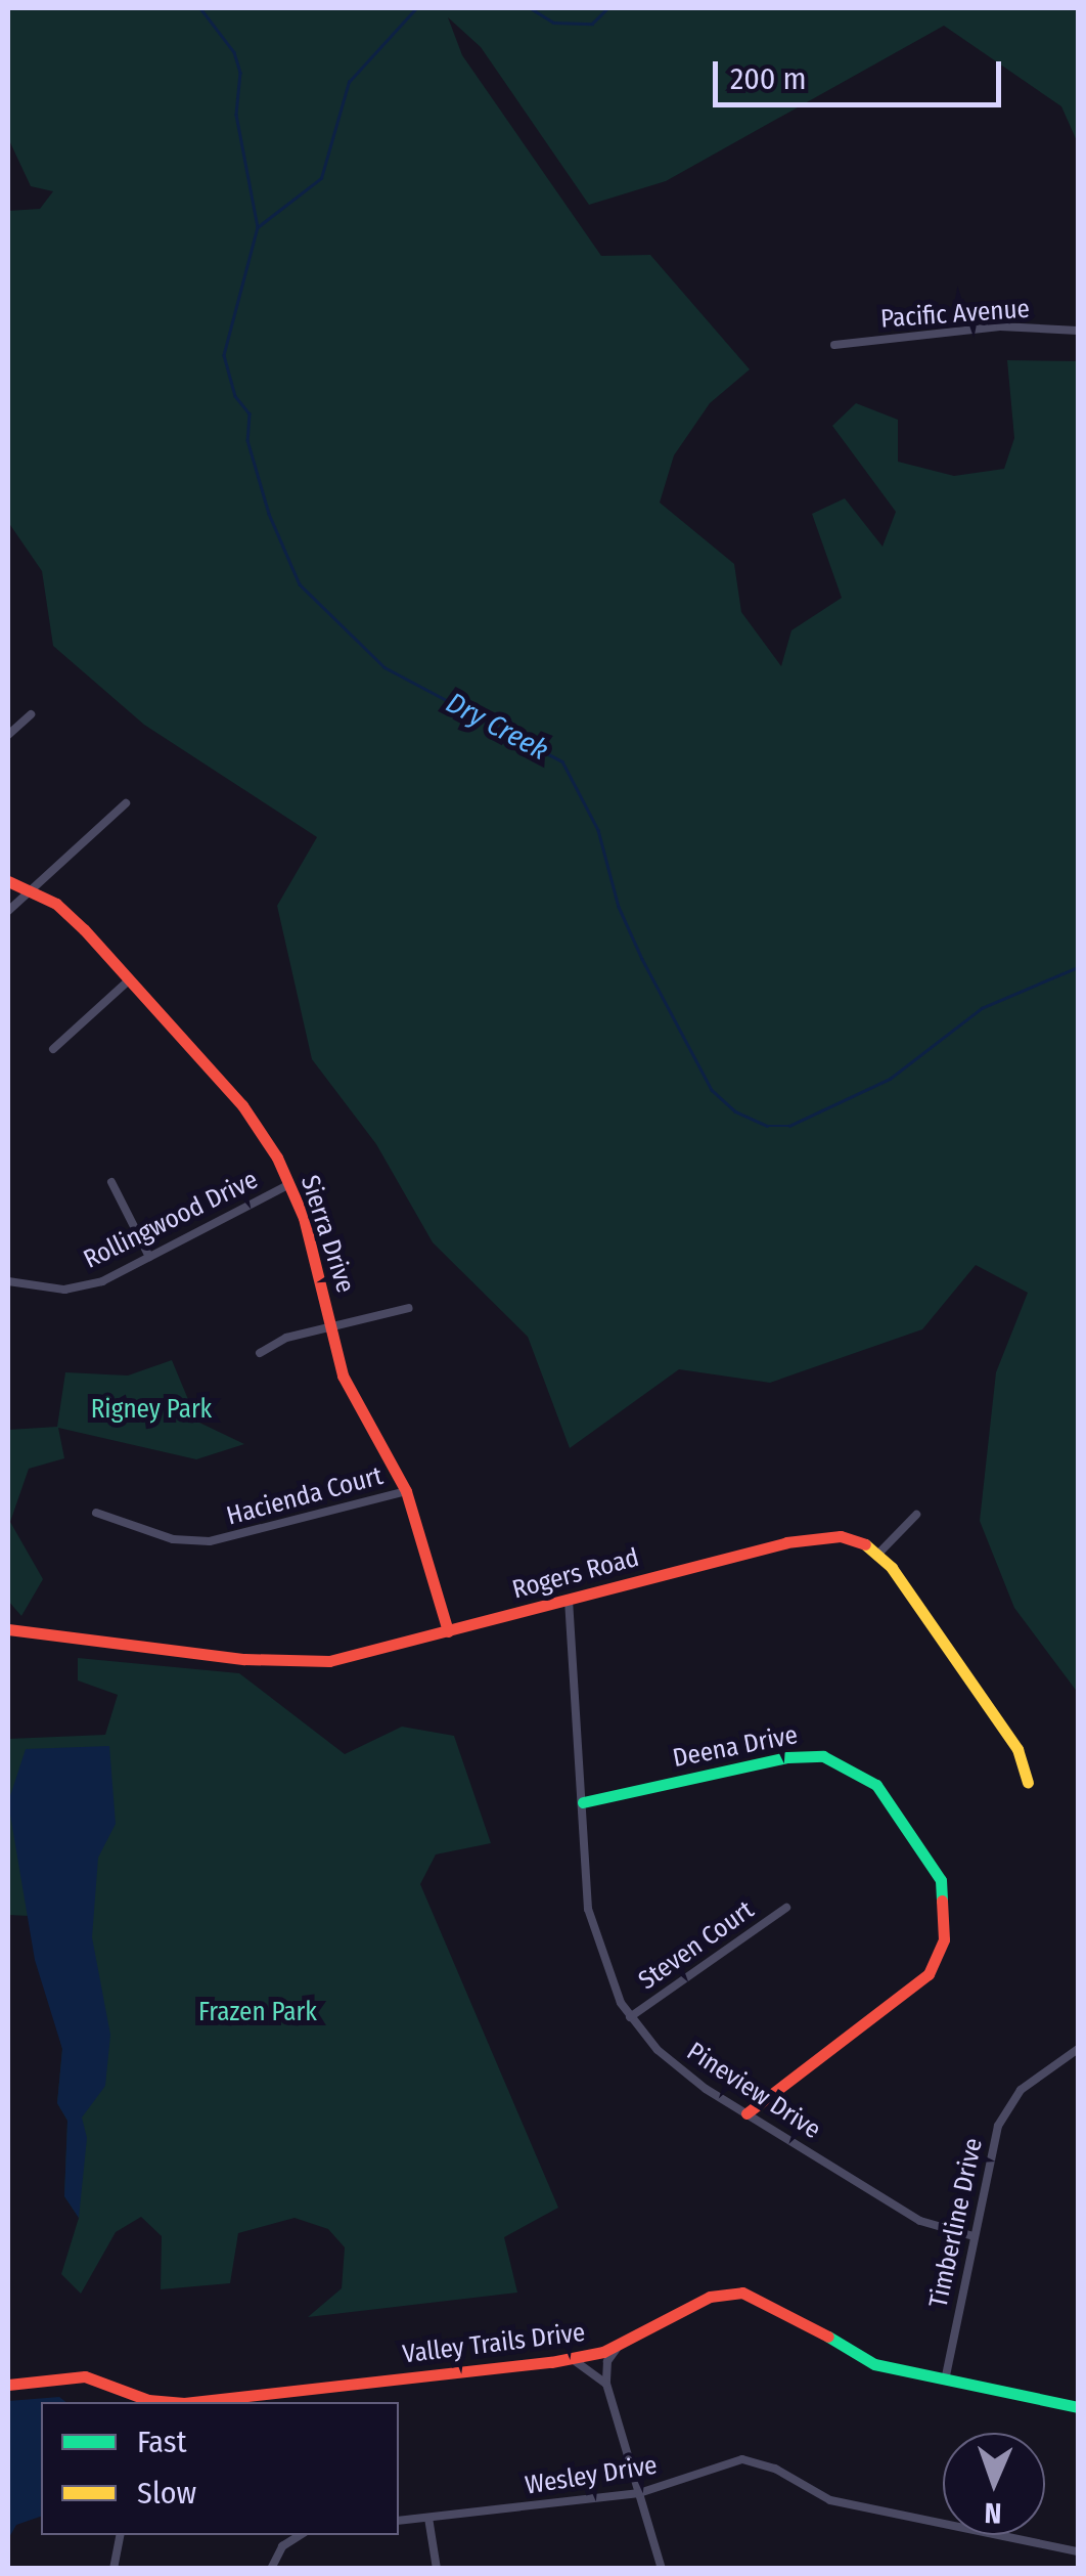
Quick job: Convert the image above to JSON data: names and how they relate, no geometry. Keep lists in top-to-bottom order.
{
  "streets": {
    "street": [
      "Pacific Avenue",
      "Rollingwood Drive",
      "Sierra Drive",
      "Hacienda Court",
      "Rogers Road",
      "Deena Drive",
      "Steven Court",
      "Pineview Drive",
      "Timberline Drive",
      "Valley Trails Drive",
      "Wesley Drive"
    ]
  },
  "crossings": [
    ["Rollingwood Drive", "Sierra Drive"],
    ["Sierra Drive", "Hacienda Court"],
    ["Sierra Drive", "Rogers Road"],
    ["Rogers Road", "Pineview Drive"],
    ["Deena Drive", "Steven Court"],
    ["Deena Drive", "Pineview Drive"],
    ["Steven Court", "Pineview Drive"],
    ["Pineview Drive", "Timberline Drive"],
    ["Timberline Drive", "Valley Trails Drive"]
  ],
  "water": ["Dry Creek"],
  "parks": ["Rigney Park", "Frazen Park"],
  "legend": ["Fast", "Slow"],
  "scale_bar": "200 m",
  "north": "bottom"
}
